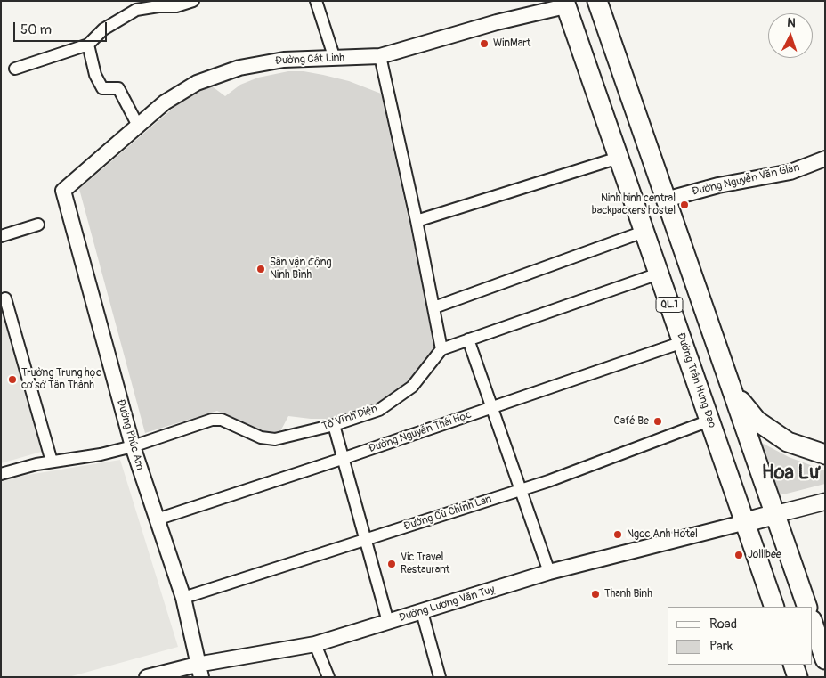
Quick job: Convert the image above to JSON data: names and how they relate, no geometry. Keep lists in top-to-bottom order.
{
  "streets": {
    "highway": ["QL.1", "Đường Trân Hưng Đạo"],
    "street": [
      "Đường Cát Linh",
      "Đường Nguyễn Văn Giản",
      "Tô Vĩnh Diện",
      "Đường Nguyễn Thái Học",
      "Đường Phúc Am",
      "Đường Cù Chính Lan",
      "Đường Lương Văn Tuỵ"
    ]
  },
  "crossings": [
    ["Đường Cát Linh", "Đường Trân Hưng Đạo"],
    ["Đường Cát Linh", "Đường Phúc Am"],
    ["Đường Nguyễn Văn Giản", "QL.1"],
    ["Đường Trân Hưng Đạo", "Đường Nguyễn Thái Học"],
    ["Đường Trân Hưng Đạo", "Đường Cù Chính Lan"],
    ["Đường Trân Hưng Đạo", "Đường Lương Văn Tuỵ"],
    ["Tô Vĩnh Diện", "Đường Phúc Am"],
    ["Đường Nguyễn Thái Học", "Đường Phúc Am"],
    ["Đường Phúc Am", "Đường Cù Chính Lan"],
    ["Đường Phúc Am", "Đường Lương Văn Tuỵ"]
  ],
  "districts": ["Hoa Lư"],
  "places": [
    "WinMart",
    "Ninh binh central backpackers hostel",
    "Sân vận động Ninh Bình",
    "Trường Trung học cơ sở Tân Thành",
    "Café Be",
    "Ngoc Anh Hotel",
    "Jollibee",
    "Vic Travel Restaurant",
    "Thanh Binh"
  ],
  "legend": ["Road", "Park"],
  "scale_bar": "50 m",
  "north": "top"
}
